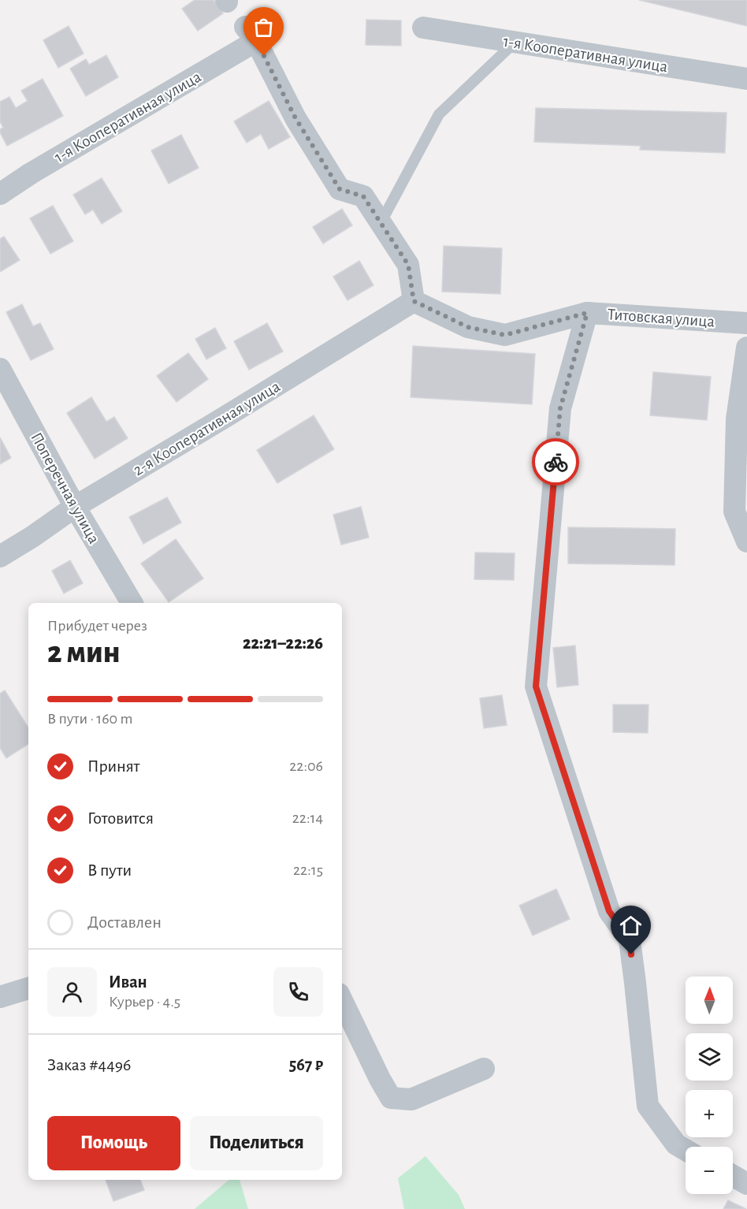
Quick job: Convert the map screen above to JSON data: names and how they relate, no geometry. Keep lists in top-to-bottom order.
{
  "streets": {
    "street": [
      "1-я Кооперативная улица",
      "Титовская улица",
      "2-я Кооперативная улица",
      "Поперечная улица"
    ]
  },
  "crossings": [
    ["Титовская улица", "2-я Кооперативная улица"],
    ["2-я Кооперативная улица", "Поперечная улица"]
  ],
  "north": "top",
  "page": {
    "heading": ["2 мин", "Прибудет через", "22:21–22:26"],
    "panel": [
      "Иван",
      "Курьер · 4.5",
      "Заказ #4496",
      "567 ₽"
    ],
    "bar": "В пути · 160 m",
    "list": [
      ["Принят", "22:06"],
      ["Готовится", "22:14"],
      ["В пути", "22:15"],
      "Доставлен"
    ],
    "map_buttons": ["+", "−"],
    "buttons": ["Помощь", "Поделиться"]
  }
}
